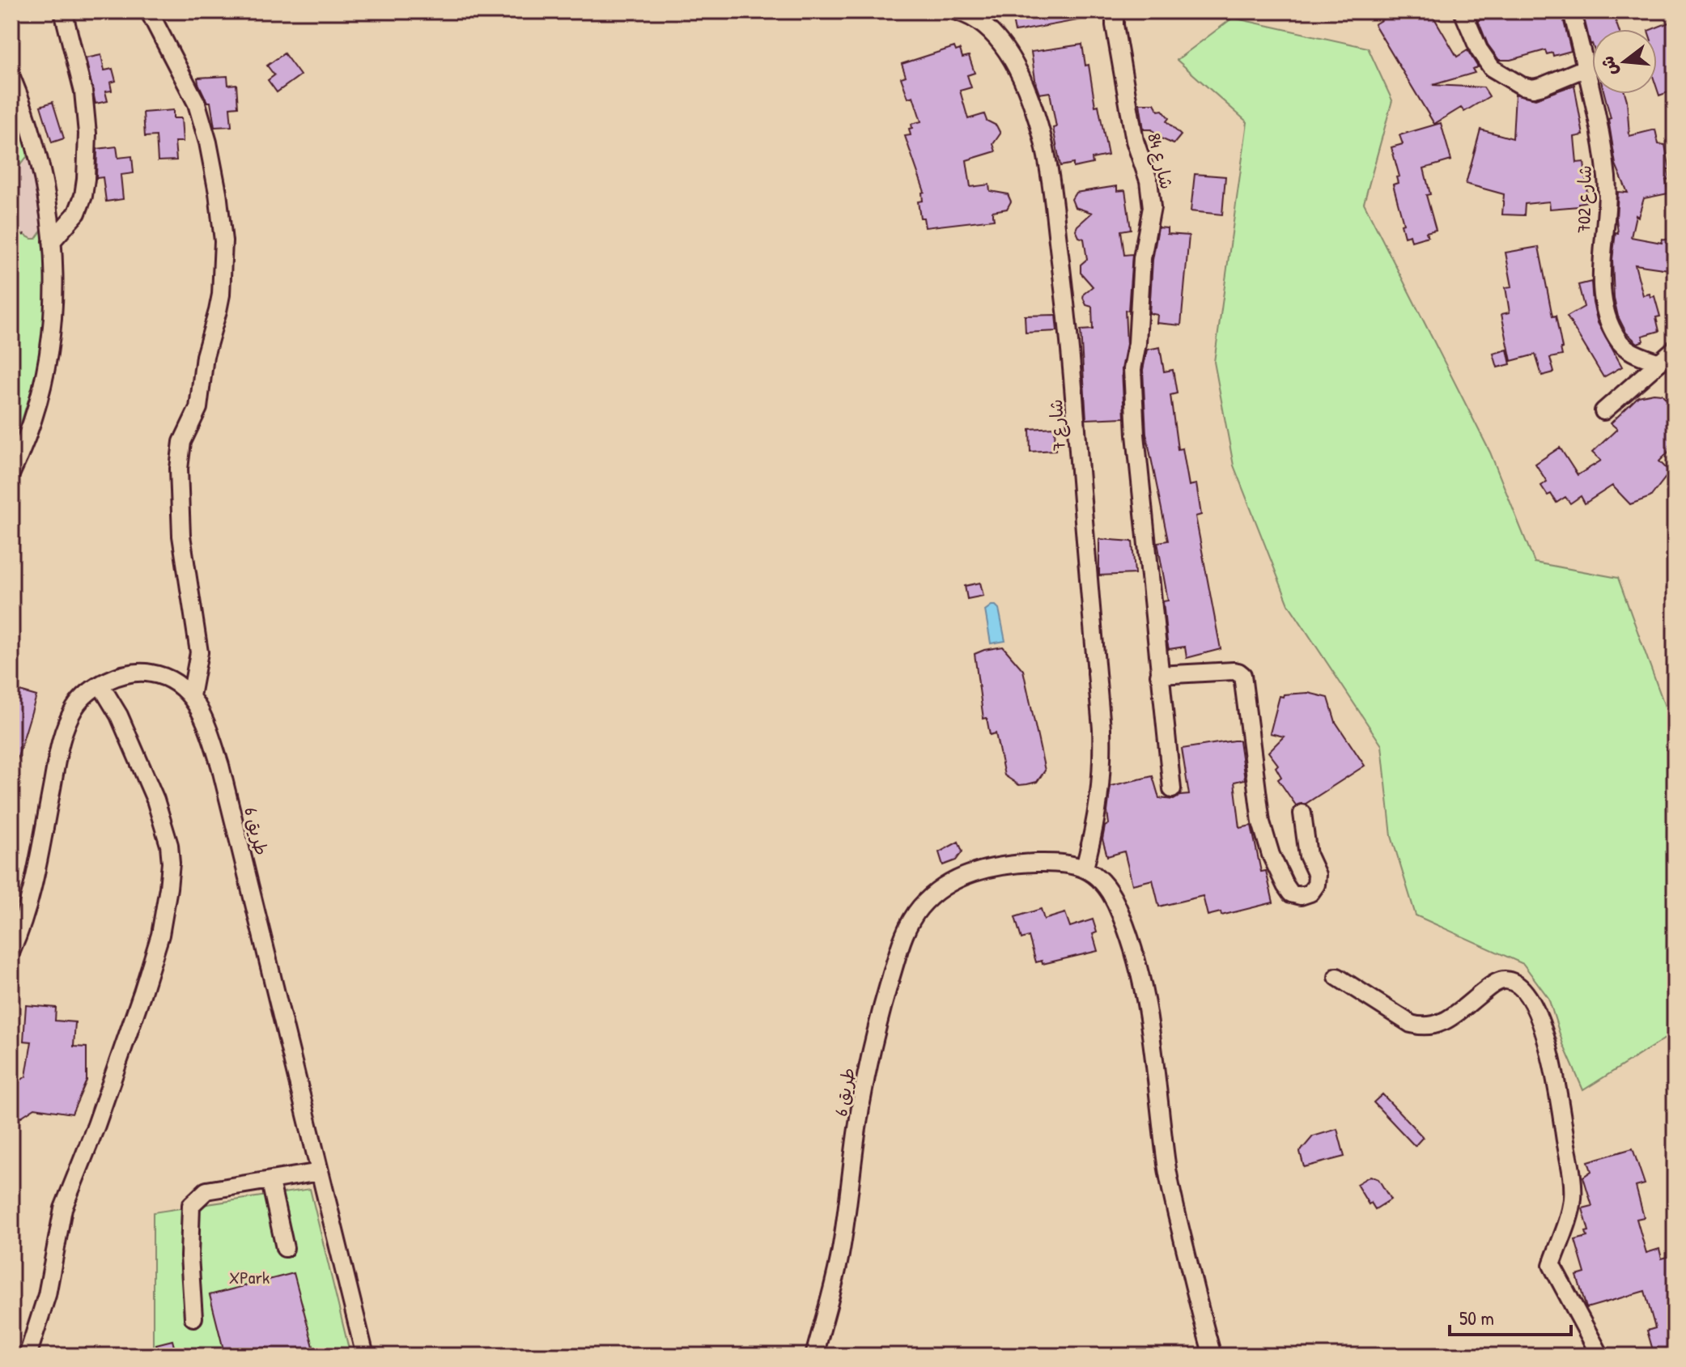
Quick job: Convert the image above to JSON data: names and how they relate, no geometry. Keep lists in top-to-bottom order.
{
  "streets": {
    "street": [
      "شارع 84",
      "شارع 702",
      "شارع 7",
      "طريق 6"
    ]
  },
  "crossings": [
    ["شارع 7", "طريق 6"]
  ],
  "parks": ["XPark"],
  "scale_bar": "50 m",
  "north": "left"
}
